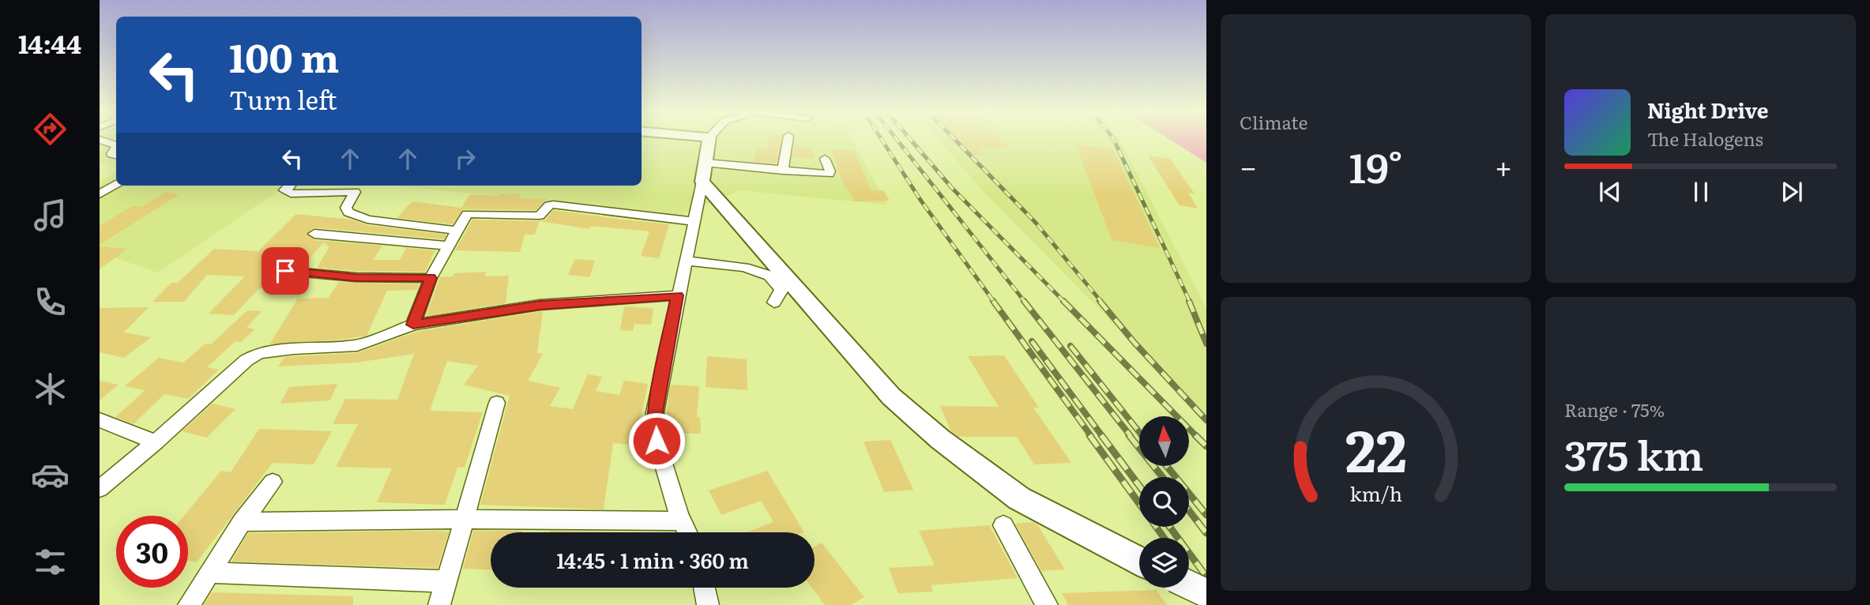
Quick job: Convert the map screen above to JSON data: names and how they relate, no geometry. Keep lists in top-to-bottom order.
{
  "north": "top",
  "page": {
    "tabs": "14:44",
    "tile": [
      "Climate",
      ["Range · 75%", "375 km"]
    ],
    "turn": ["100 m", "Turn left"],
    "song": ["Night Drive", "The Halogens"],
    "heat": ["−", "19°", "+"],
    "limit": "30",
    "trip": "14:45 · 1 min · 360 m",
    "gauge": ["22", "km/h"]
  }
}
